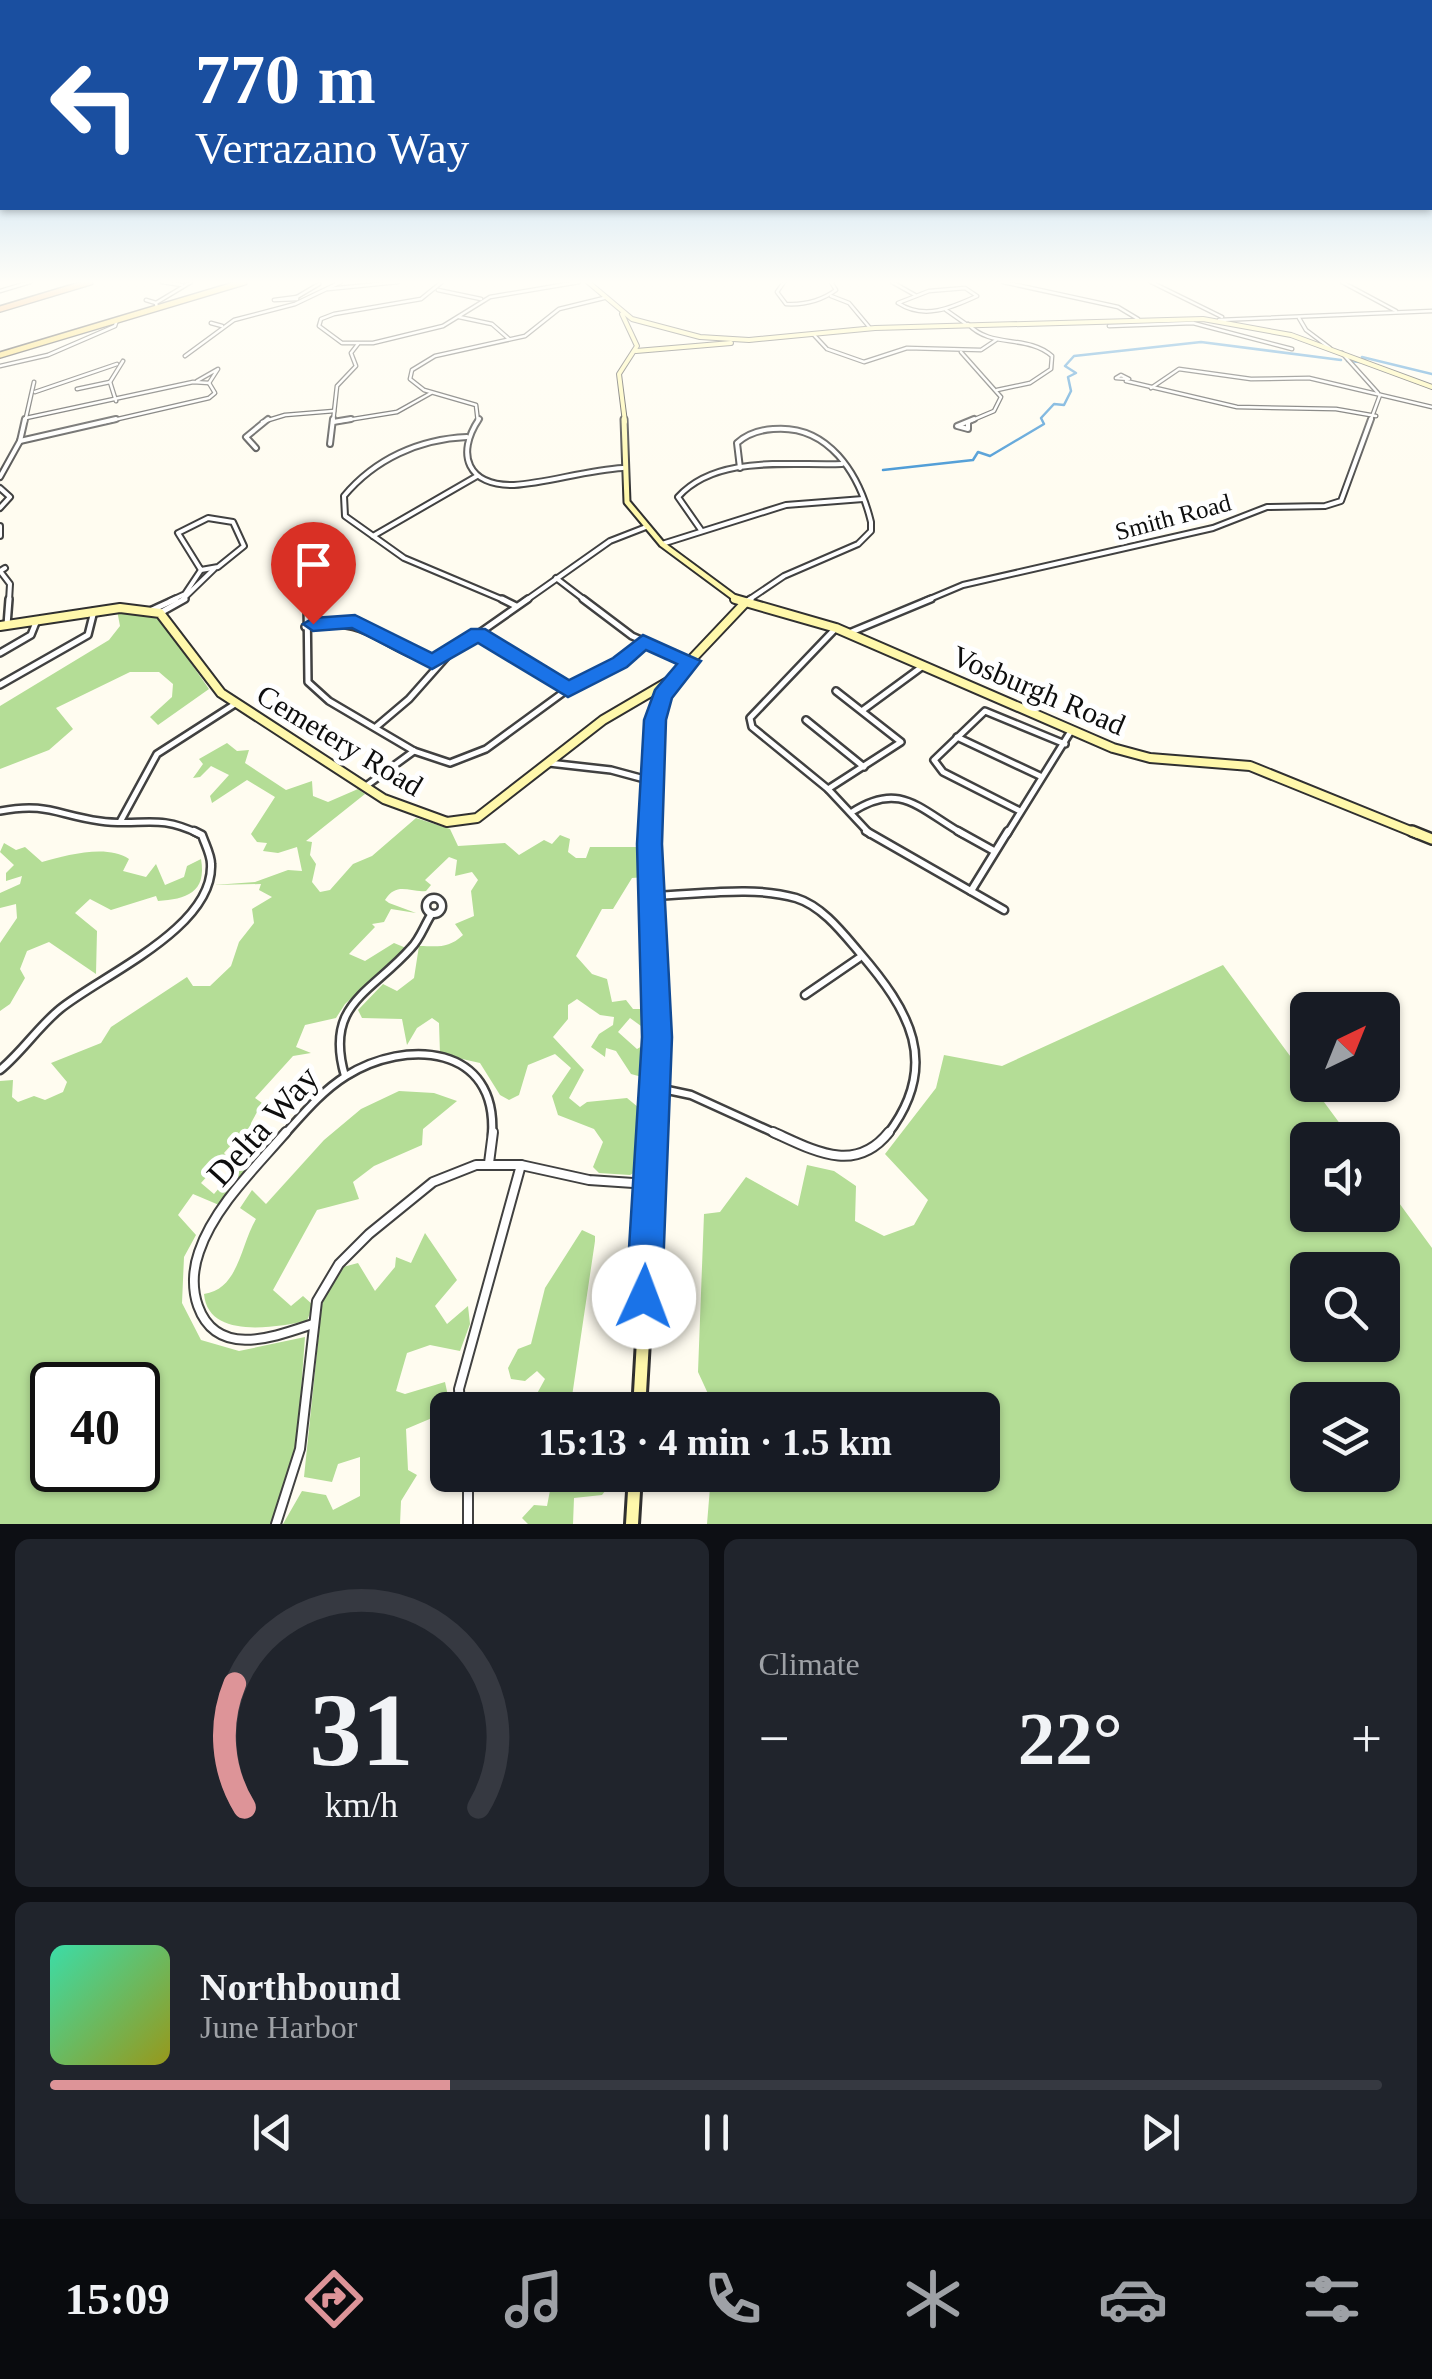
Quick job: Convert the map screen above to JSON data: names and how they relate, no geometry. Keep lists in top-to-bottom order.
{
  "streets": {
    "street": [
      "Smith Road",
      "Vosburgh Road",
      "Cemetery Road",
      "Delta Way"
    ]
  },
  "crossings": [
    ["Smith Road", "Vosburgh Road"],
    ["Vosburgh Road", "Cemetery Road"]
  ],
  "north": "top right",
  "page": {
    "turn": ["770 m", "Verrazano Way"],
    "limit": "40",
    "trip": "15:13 · 4 min · 1.5 km",
    "tile": "Climate",
    "heat": ["−", "22°", "+"],
    "song": ["Northbound", "June Harbor"],
    "tabs": "15:09",
    "gauge": ["31", "km/h"]
  }
}
